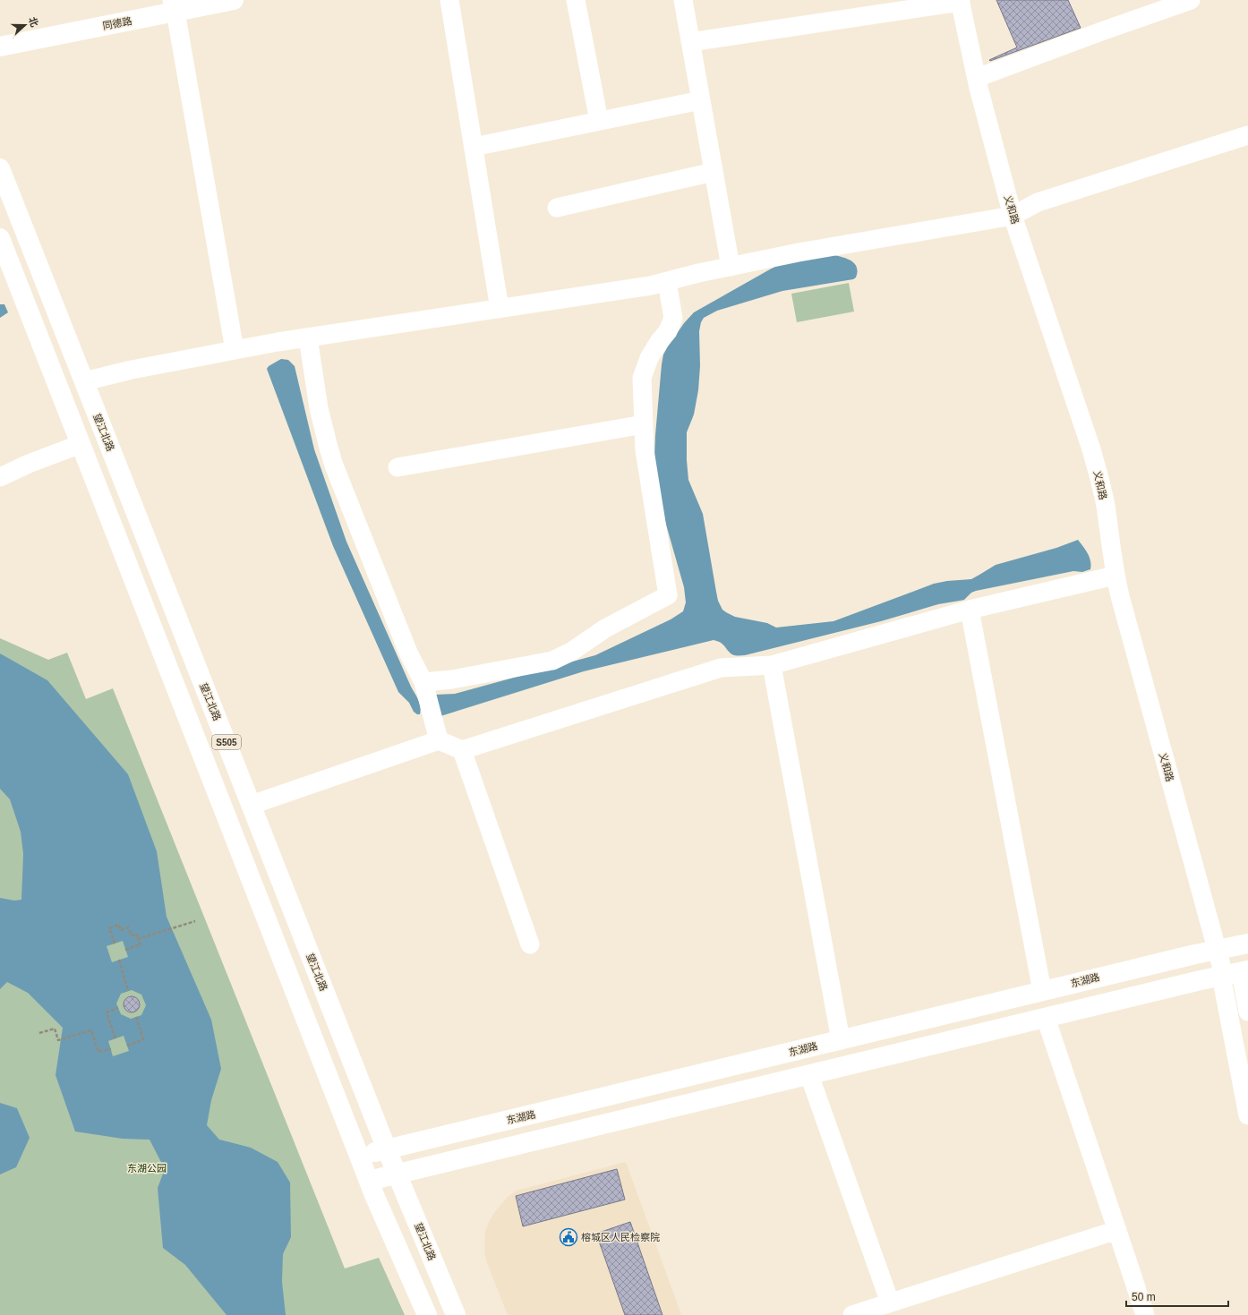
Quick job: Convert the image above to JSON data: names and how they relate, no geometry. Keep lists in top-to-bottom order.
{
  "streets": {
    "main road": [
      "同德路",
      "望江北路",
      "S505",
      "东湖路"
    ],
    "street": ["义和路"]
  },
  "crossings": [
    ["义和路", "东湖路"],
    ["望江北路", "东湖路"],
    ["S505", "东湖路"]
  ],
  "parks": ["东湖公园"],
  "places": {
    "public building": ["榕城区人民检察院"]
  },
  "scale_bar": "50 m",
  "north": "right"
}
